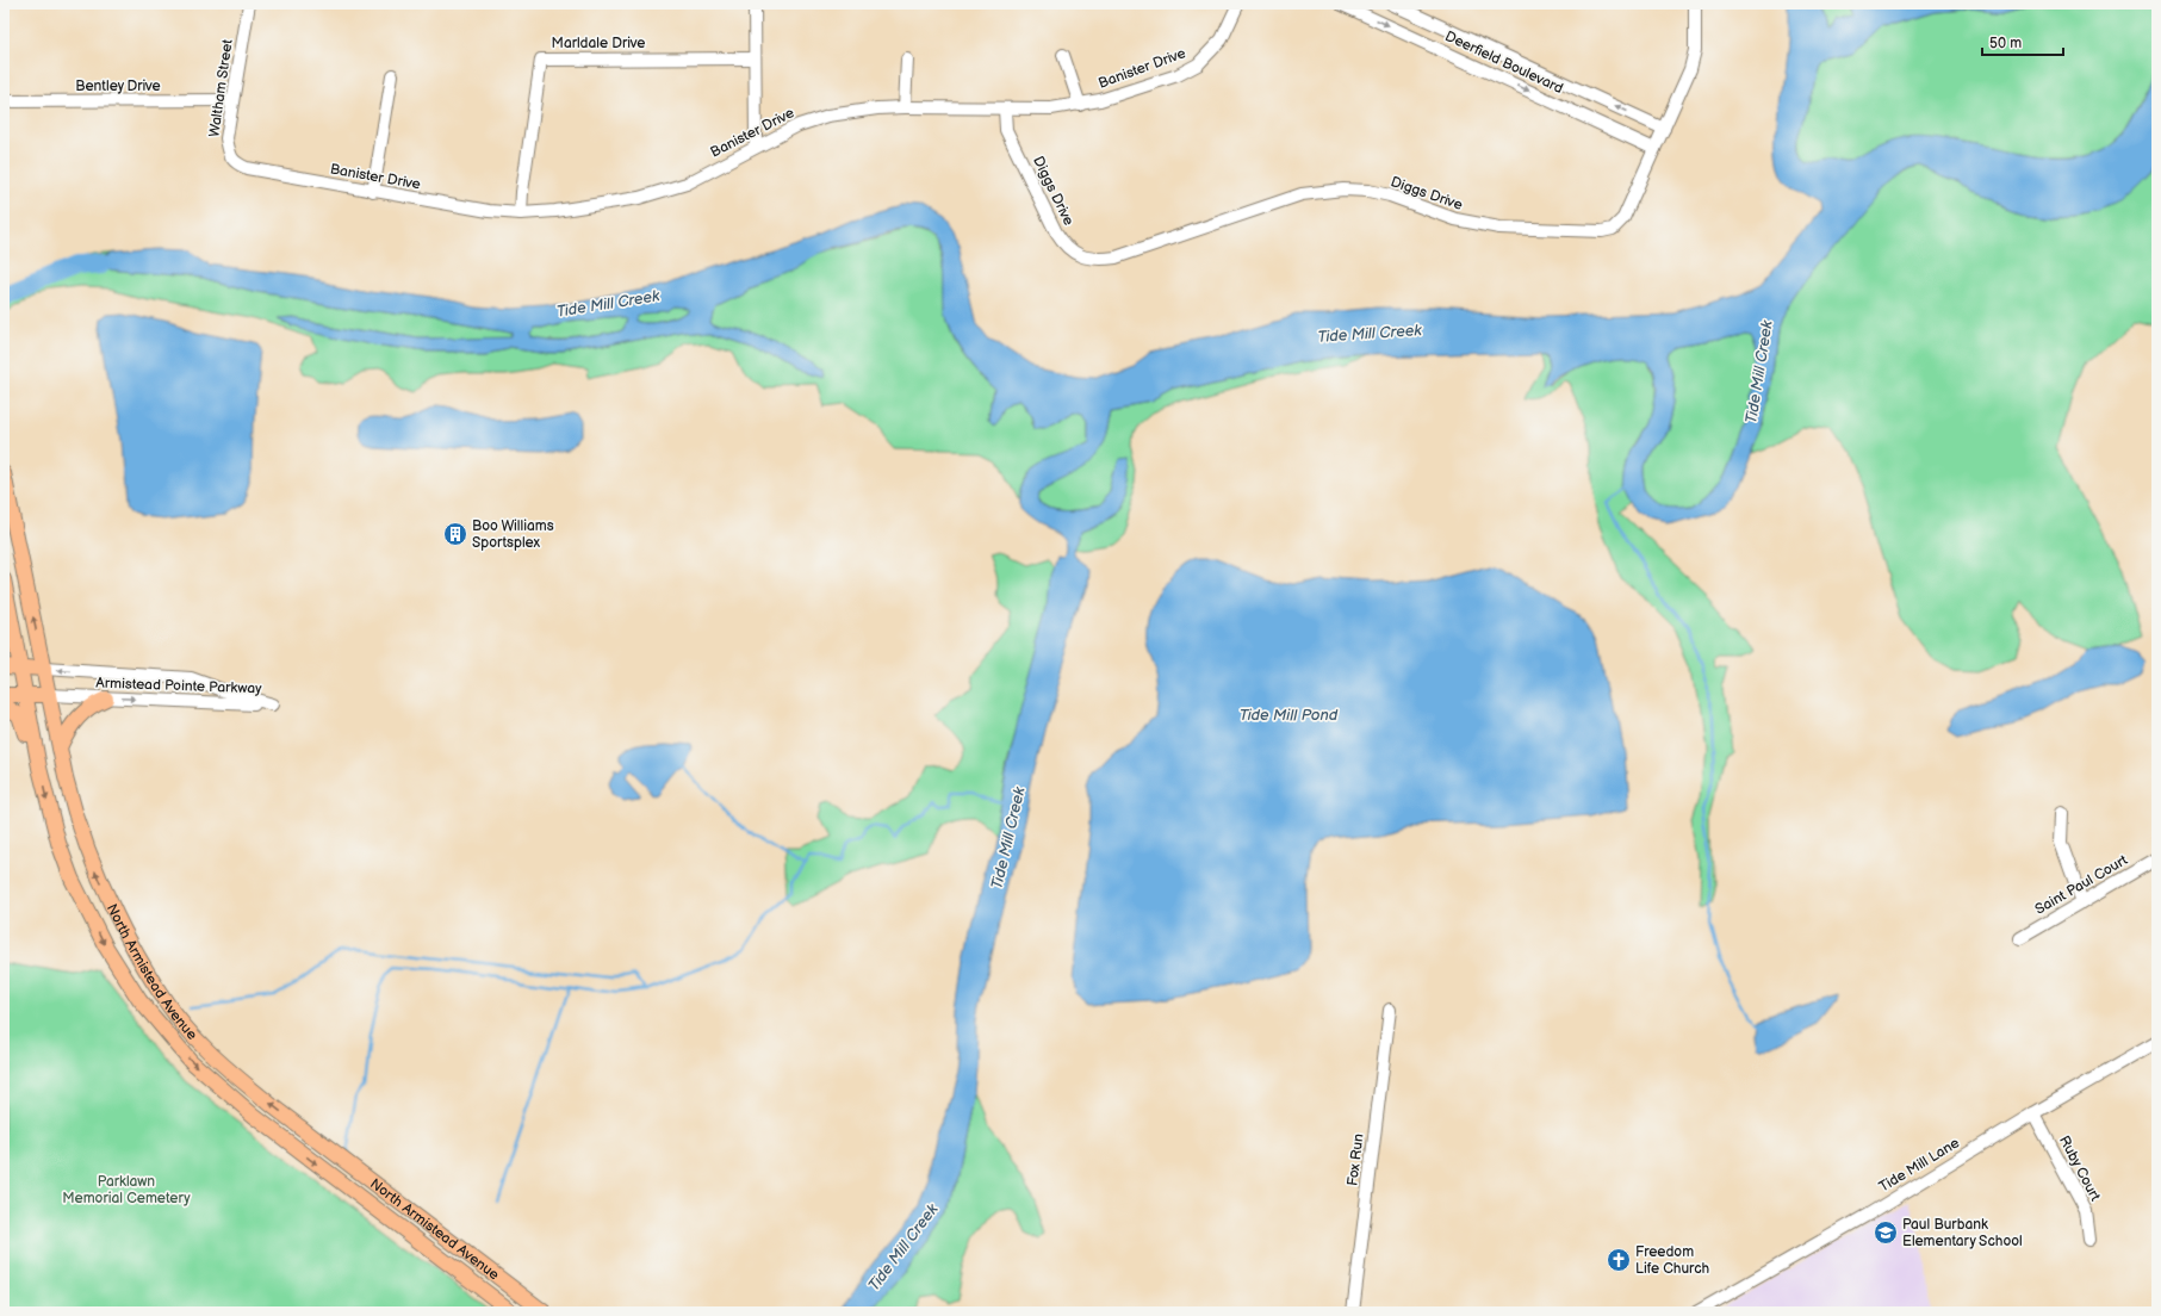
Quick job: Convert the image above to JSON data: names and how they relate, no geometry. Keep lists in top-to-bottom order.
{
  "streets": {
    "main road": ["North Armistead Avenue"],
    "street": [
      "Marldale Drive",
      "Deerfield Boulevard",
      "Banister Drive",
      "Bentley Drive",
      "Waltham Street",
      "Diggs Drive",
      "Armistead Pointe Parkway",
      "Saint Paul Court",
      "Fox Run",
      "Tide Mill Lane",
      "Ruby Court"
    ]
  },
  "crossings": [
    ["Marldale Drive", "Banister Drive"],
    ["Deerfield Boulevard", "Diggs Drive"],
    ["Banister Drive", "Waltham Street"],
    ["Banister Drive", "Diggs Drive"],
    ["Bentley Drive", "Waltham Street"],
    ["Armistead Pointe Parkway", "North Armistead Avenue"],
    ["Tide Mill Lane", "Ruby Court"]
  ],
  "water": ["Tide Mill Creek", "Tide Mill Pond"],
  "parks": ["Parklawn Memorial Cemetery"],
  "places": {
    "building": ["Boo Williams Sportsplex"],
    "school or university": ["Paul Burbank Elementary School"],
    "church": ["Freedom Life Church"]
  },
  "scale_bar": "50 m"
}
